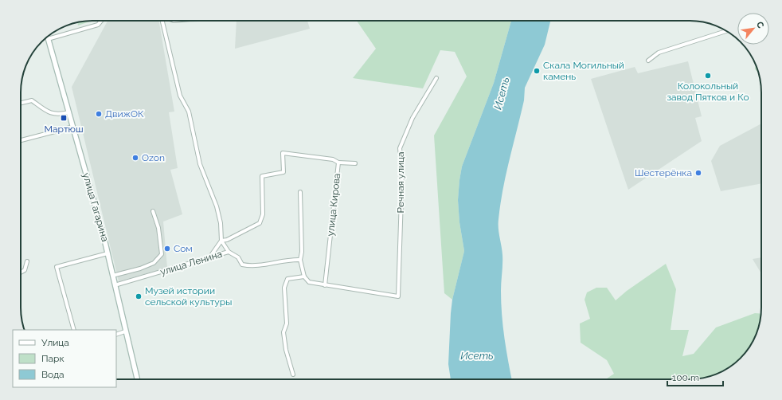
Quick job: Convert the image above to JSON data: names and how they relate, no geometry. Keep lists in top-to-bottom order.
{
  "streets": {
    "main road": ["улица Гагарина"],
    "street": ["Речная улица", "улица Кирова", "улица Ленина"]
  },
  "crossings": [
    ["Речная улица", "улица Кирова"],
    ["улица Гагарина", "улица Ленина"]
  ],
  "water": ["Исеть"],
  "places": {
    "other": [
      "Скала Могильный камень",
      "Колокольный завод Пятков и Ко",
      "ДвижОК",
      "Ozon",
      "Шестерёнка",
      "Сом",
      "Музей истории сельской культуры"
    ],
    "transit": ["Мартюш"]
  },
  "legend": ["Улица", "Парк", "Вода"],
  "scale_bar": "100 m",
  "north": "top right"
}
